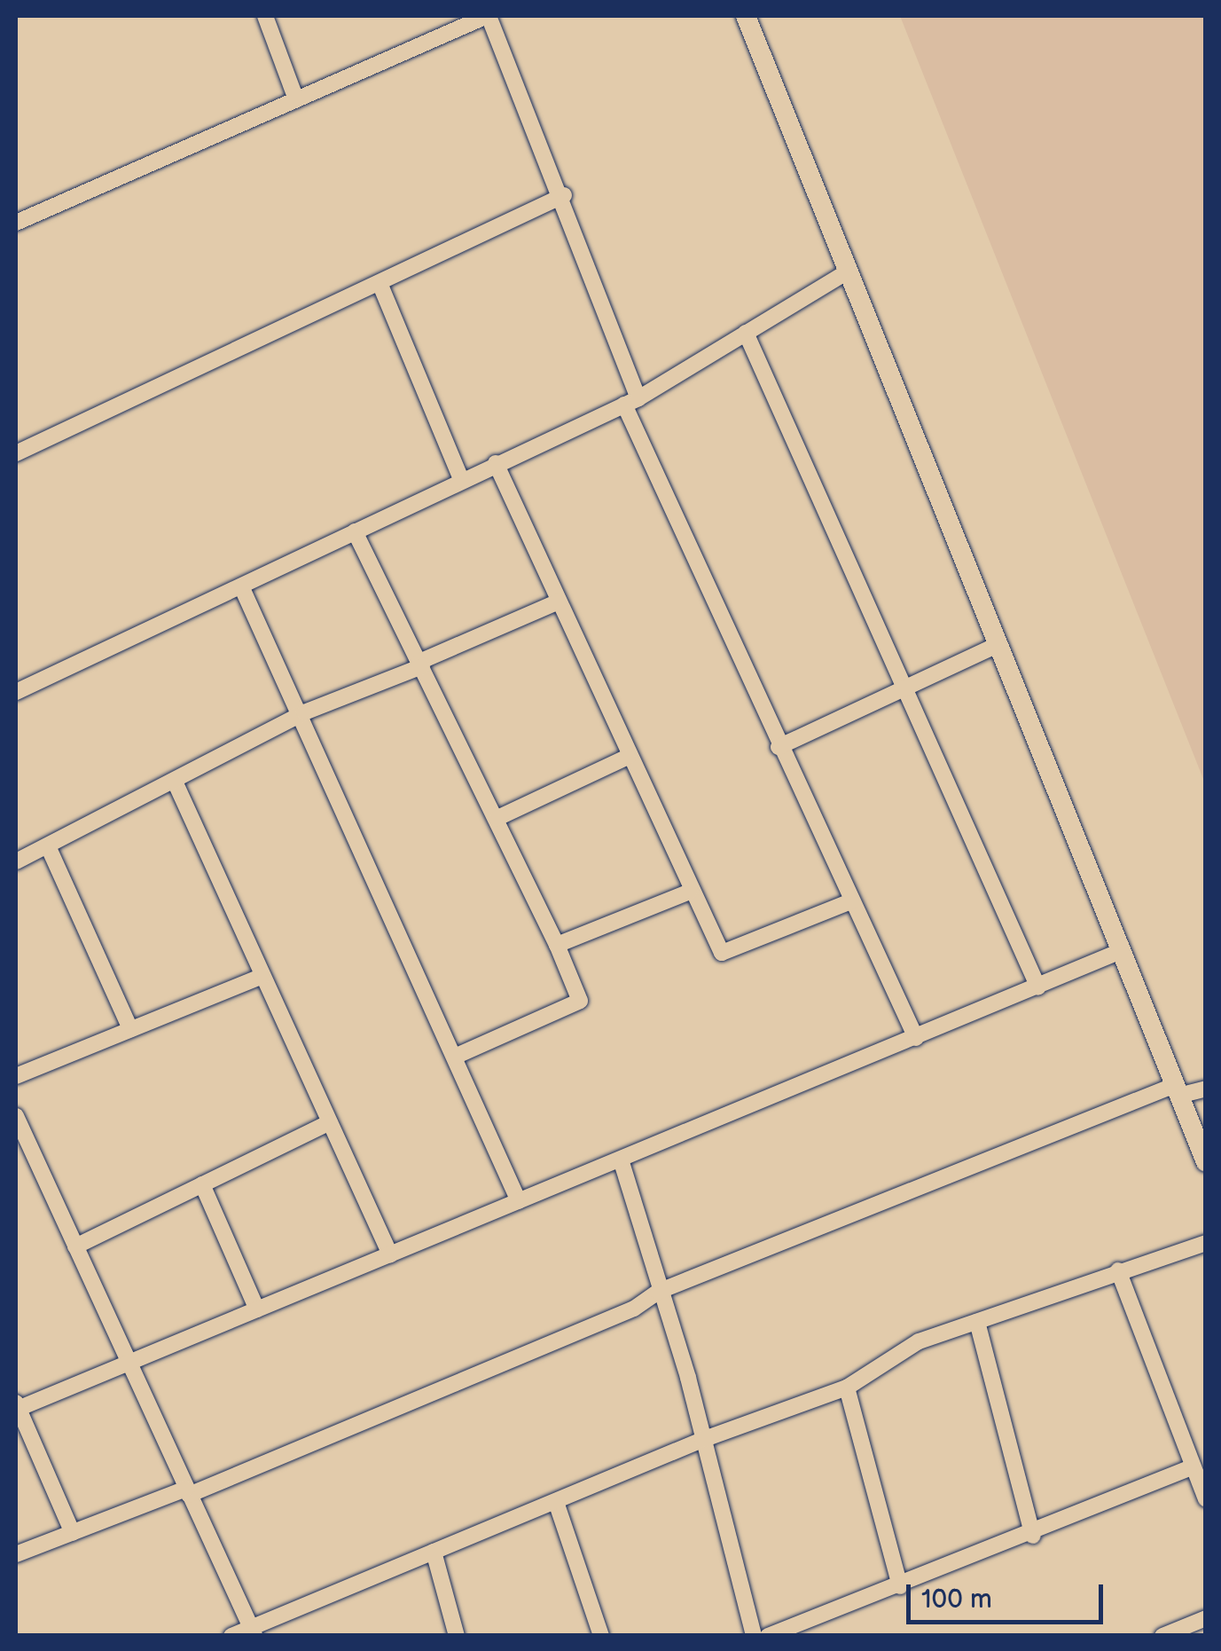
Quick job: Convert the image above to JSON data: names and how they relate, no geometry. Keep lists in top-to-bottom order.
{
  "scale_bar": "100 m"
}
